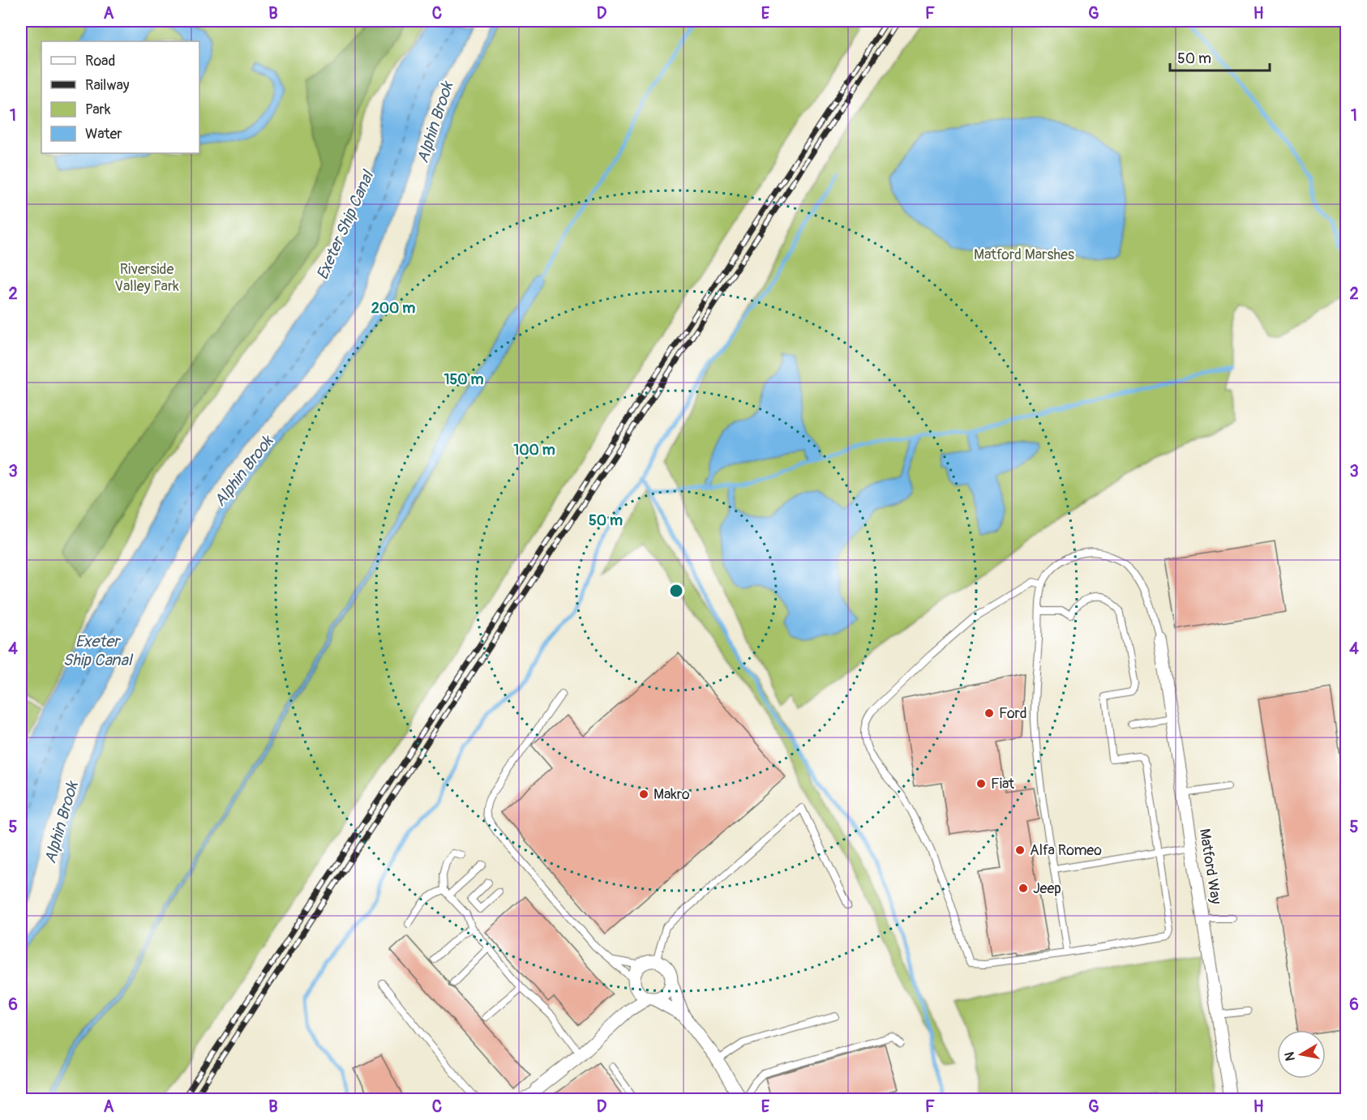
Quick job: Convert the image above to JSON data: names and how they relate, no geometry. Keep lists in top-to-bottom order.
{
  "streets": {
    "street": ["Matford Way"]
  },
  "water": ["Alphin Brook", "Exeter Ship Canal"],
  "parks": ["Matford Marshes", "Riverside Valley Park"],
  "places": [
    "Ford",
    "Fiat",
    "Makro",
    "Alfa Romeo",
    "Jeep"
  ],
  "legend": [
    "Road",
    "Railway",
    "Park",
    "Water"
  ],
  "scale_bar": "50 m",
  "north": "left",
  "grid": {
    "columns": [
      "A",
      "B",
      "C",
      "D",
      "E",
      "F",
      "G",
      "H"
    ],
    "rows": [
      "1",
      "2",
      "3",
      "4",
      "5",
      "6"
    ]
  },
  "rings": [
    "200 m",
    "150 m",
    "100 m",
    "50 m"
  ]
}
